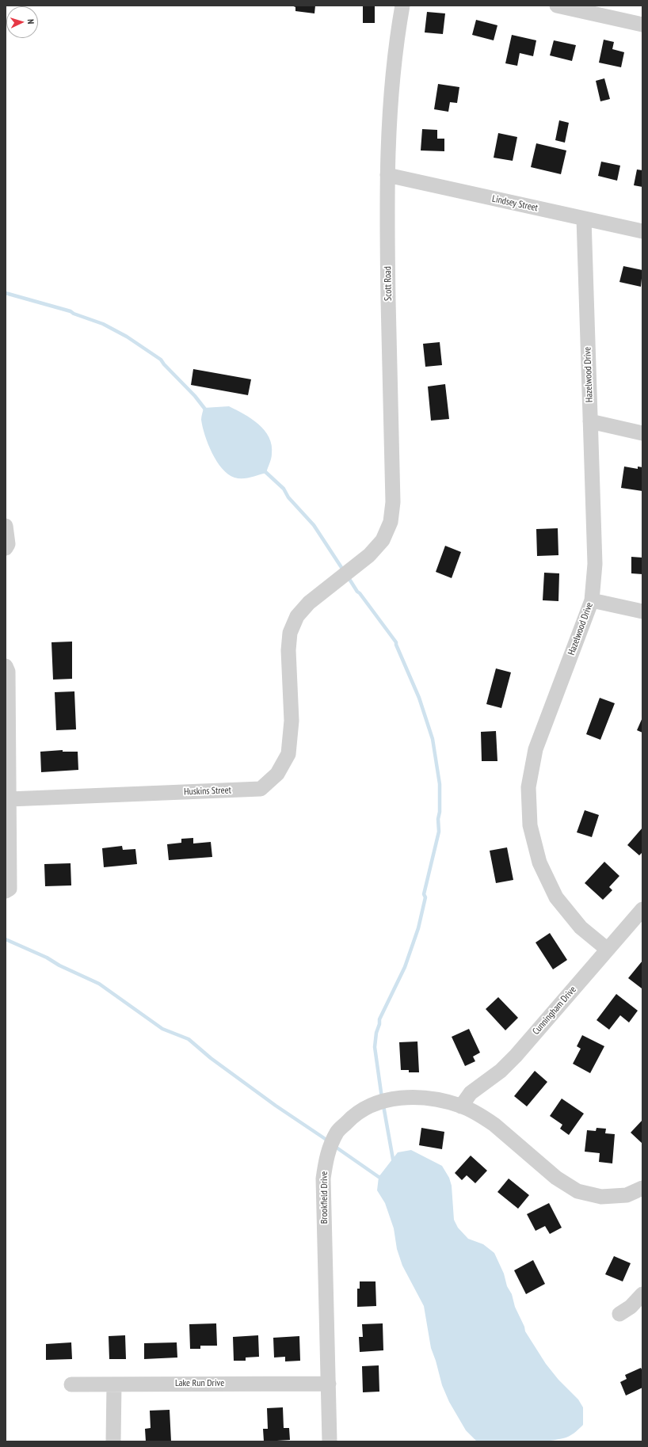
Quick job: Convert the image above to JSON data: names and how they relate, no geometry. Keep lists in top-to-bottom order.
{
  "streets": {
    "street": [
      "Lindsey Street",
      "Scott Road",
      "Hazelwood Drive",
      "Huskins Street",
      "Cunningham Drive",
      "Brookfield Drive",
      "Lake Run Drive"
    ]
  },
  "crossings": [
    ["Lindsey Street", "Scott Road"],
    ["Lindsey Street", "Hazelwood Drive"],
    ["Scott Road", "Huskins Street"],
    ["Hazelwood Drive", "Cunningham Drive"],
    ["Cunningham Drive", "Brookfield Drive"],
    ["Brookfield Drive", "Lake Run Drive"]
  ],
  "north": "right"
}
